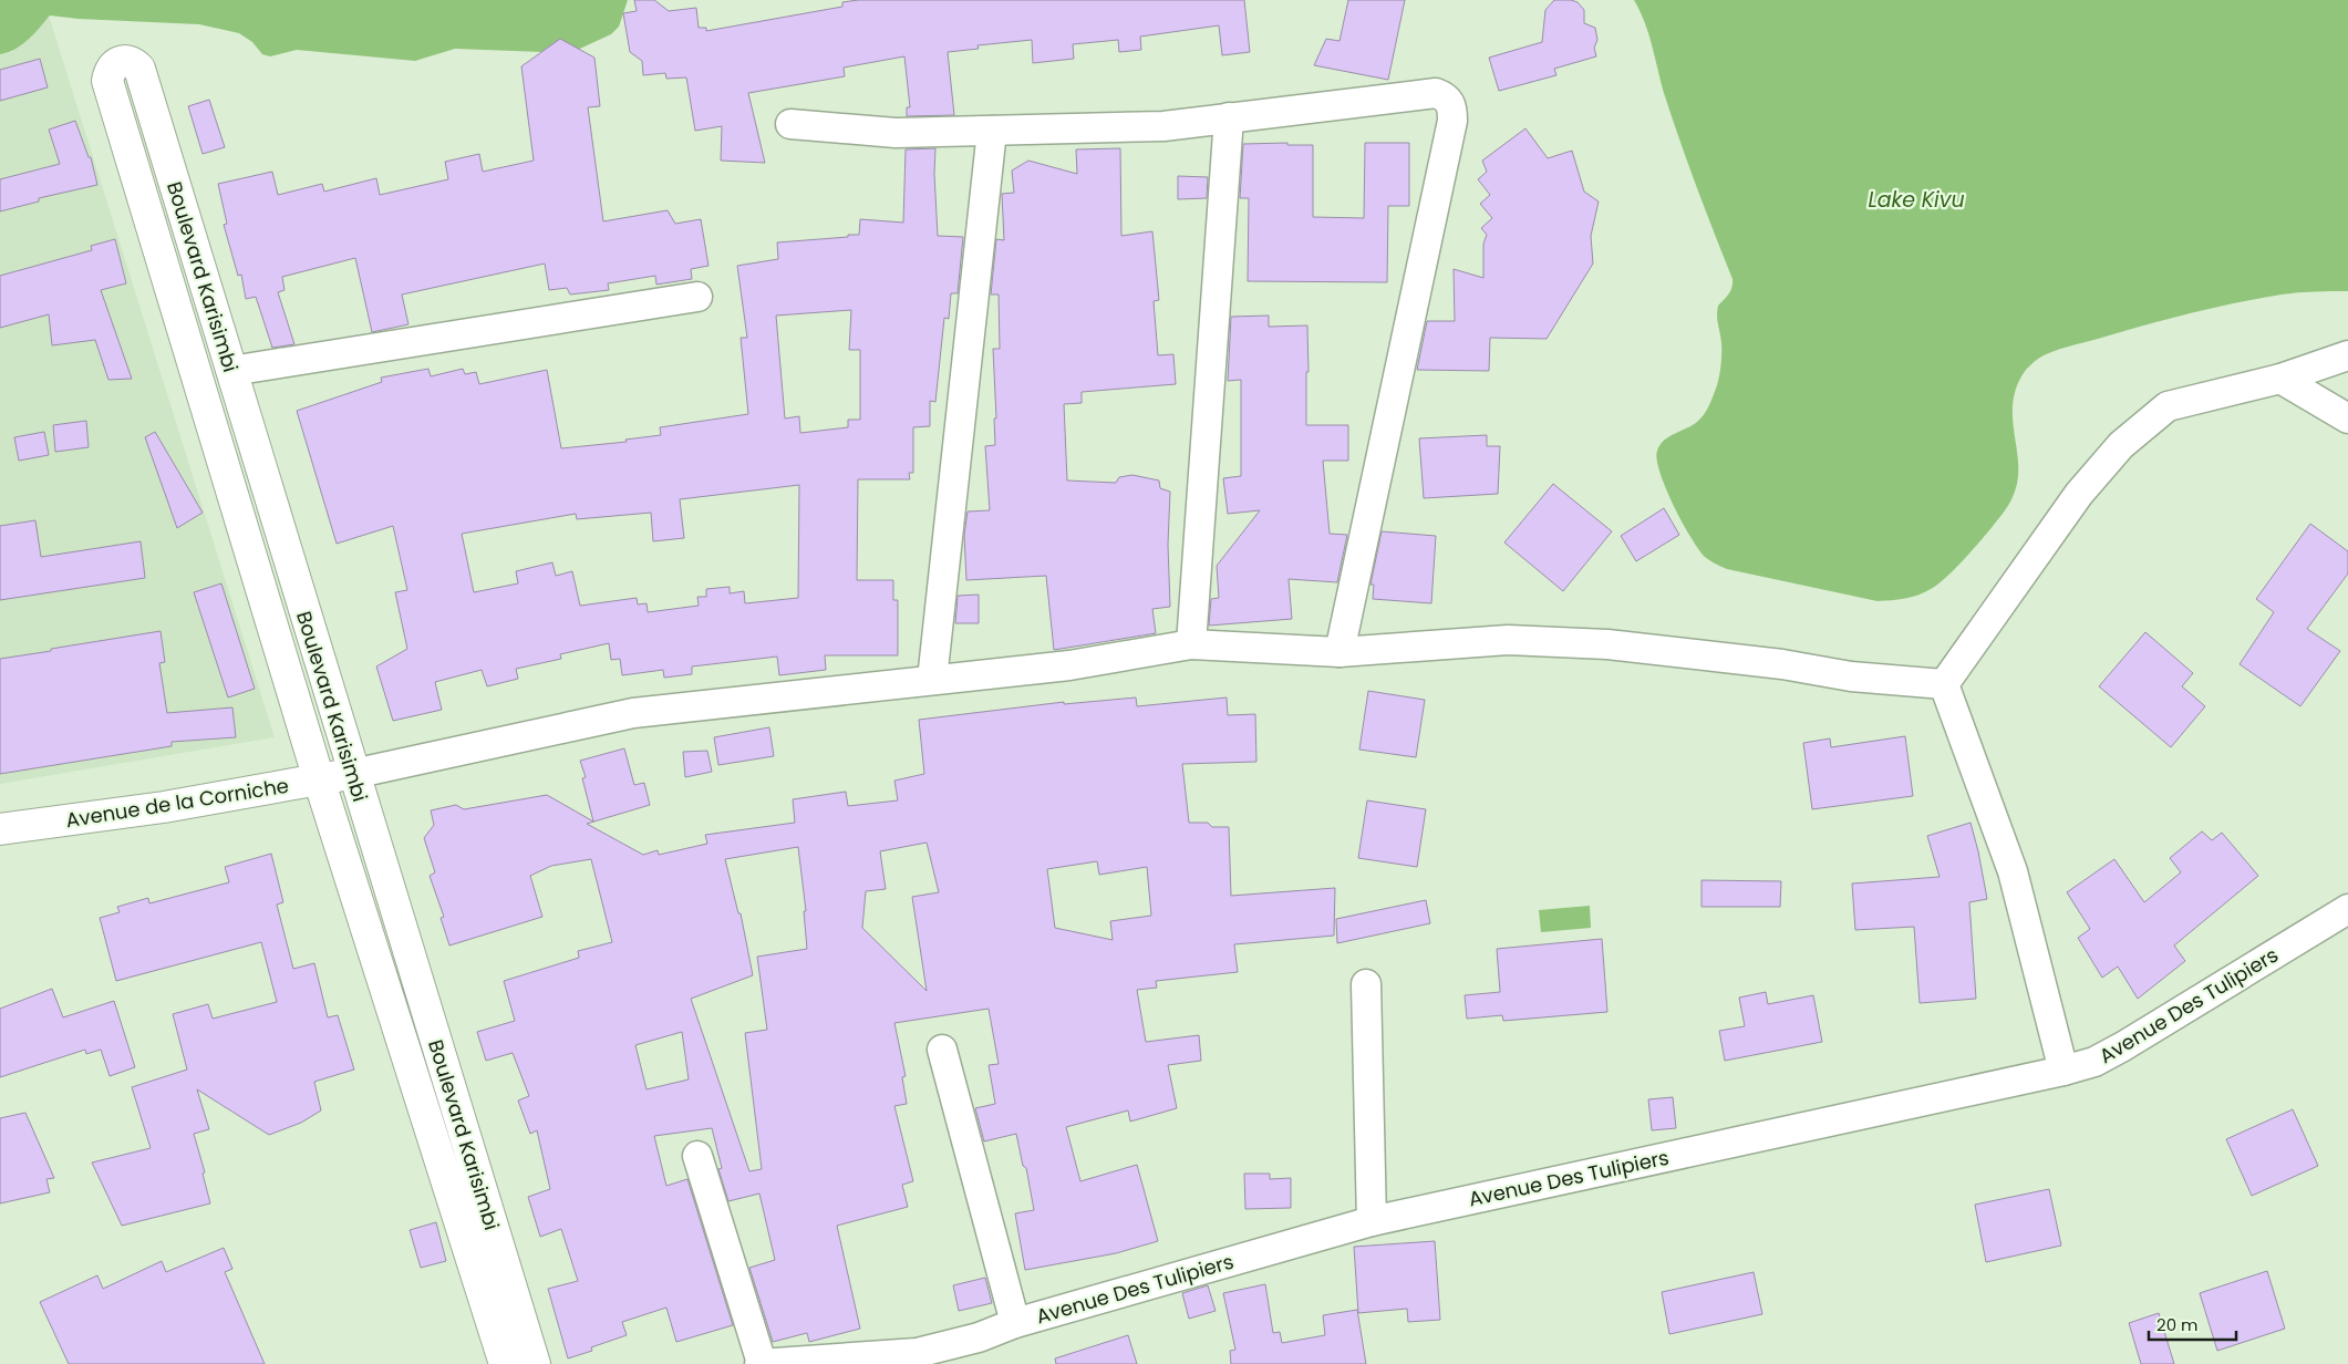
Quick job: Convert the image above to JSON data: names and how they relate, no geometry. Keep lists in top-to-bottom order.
{
  "streets": {
    "street": ["Boulevard Karisimbi", "Avenue de la Corniche", "Avenue Des Tulipiers"]
  },
  "crossings": [
    ["Boulevard Karisimbi", "Avenue de la Corniche"]
  ],
  "water": ["Lake Kivu"],
  "scale_bar": "20 m"
}
